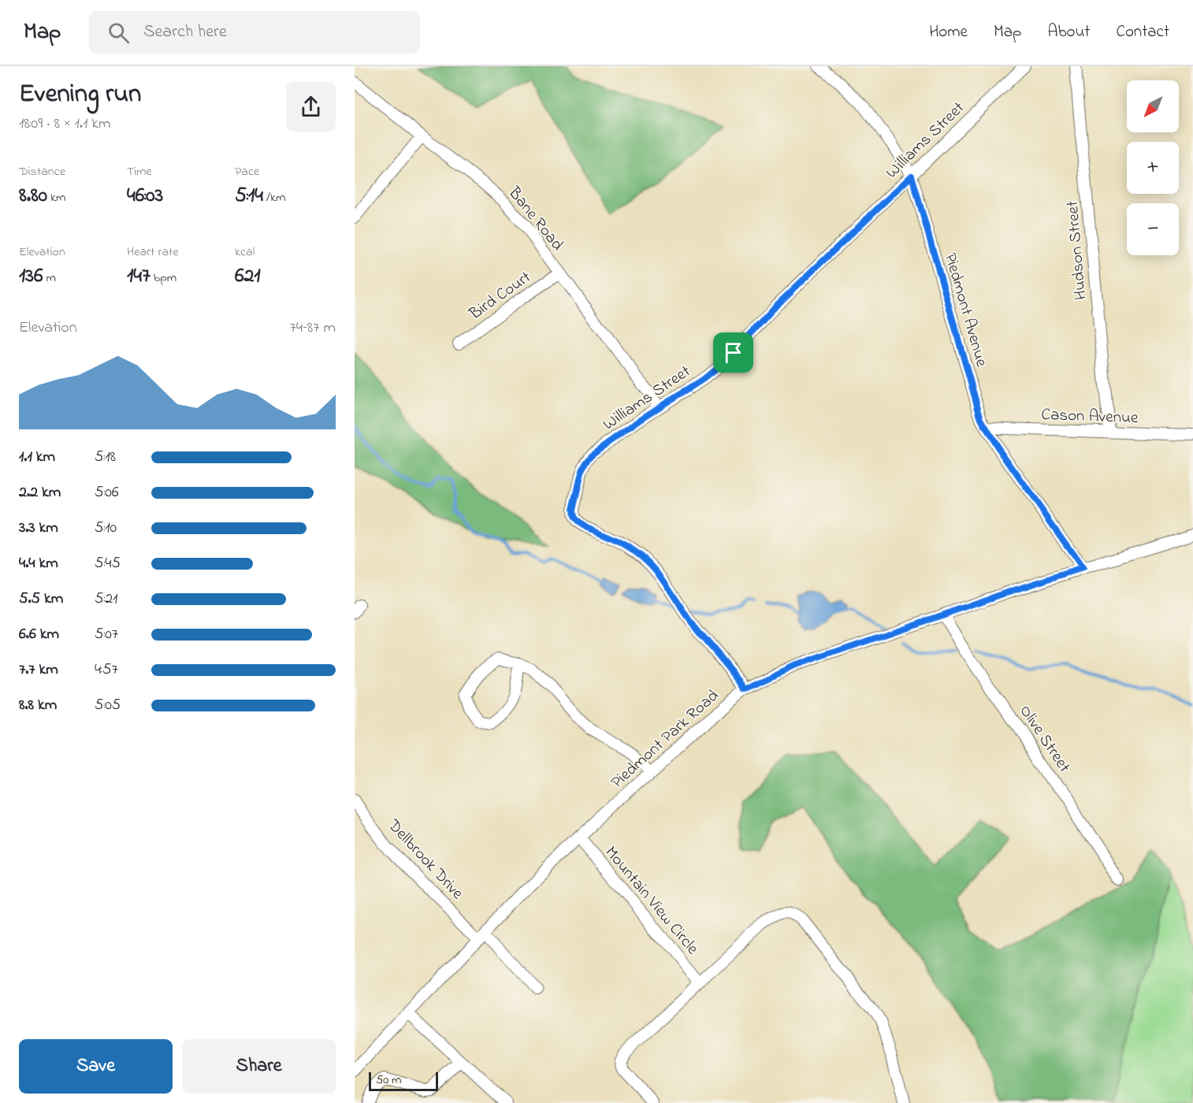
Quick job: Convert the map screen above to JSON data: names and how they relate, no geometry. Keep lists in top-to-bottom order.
{
  "streets": {
    "street": [
      "Williams Street",
      "Bane Road",
      "Hudson Street",
      "Bird Court",
      "Piedmont Avenue",
      "Cason Avenue",
      "Piedmont Park Road",
      "Olive Street",
      "Dellbrook Drive",
      "Mountain View Circle"
    ]
  },
  "crossings": [
    ["Williams Street", "Bane Road"],
    ["Williams Street", "Piedmont Avenue"],
    ["Williams Street", "Piedmont Park Road"],
    ["Bane Road", "Bird Court"],
    ["Hudson Street", "Cason Avenue"],
    ["Piedmont Avenue", "Cason Avenue"],
    ["Piedmont Avenue", "Piedmont Park Road"],
    ["Piedmont Park Road", "Olive Street"],
    ["Piedmont Park Road", "Dellbrook Drive"],
    ["Piedmont Park Road", "Mountain View Circle"]
  ],
  "scale_bar": "50 m",
  "north": "bottom left",
  "page": {
    "header": "Map",
    "search": "Search here",
    "nav": [
      "Home",
      "Map",
      "About",
      "Contact"
    ],
    "heading": ["Evening run", "18:09 · 8 × 1.1 km"],
    "map_buttons": ["+", "−"],
    "stats": [
      ["Distance", "8.80 km"],
      ["Time", "46:03"],
      ["Pace", "5:14 /km"],
      ["Elevation", "136 m"],
      ["Heart rate", "147 bpm"],
      ["kcal", "621"]
    ],
    "chart": ["Elevation", "74–87 m"],
    "list": [
      {
        "name": "1.1 km",
        "note": "5:18"
      },
      {
        "name": "2.2 km",
        "note": "5:06"
      },
      {
        "name": "3.3 km",
        "note": "5:10"
      },
      {
        "name": "4.4 km",
        "note": "5:45"
      },
      {
        "name": "5.5 km",
        "note": "5:21"
      },
      {
        "name": "6.6 km",
        "note": "5:07"
      },
      {
        "name": "7.7 km",
        "note": "4:57"
      },
      {
        "name": "8.8 km",
        "note": "5:05"
      }
    ],
    "buttons": ["Save", "Share"],
    "scale": "50 m"
  }
}
